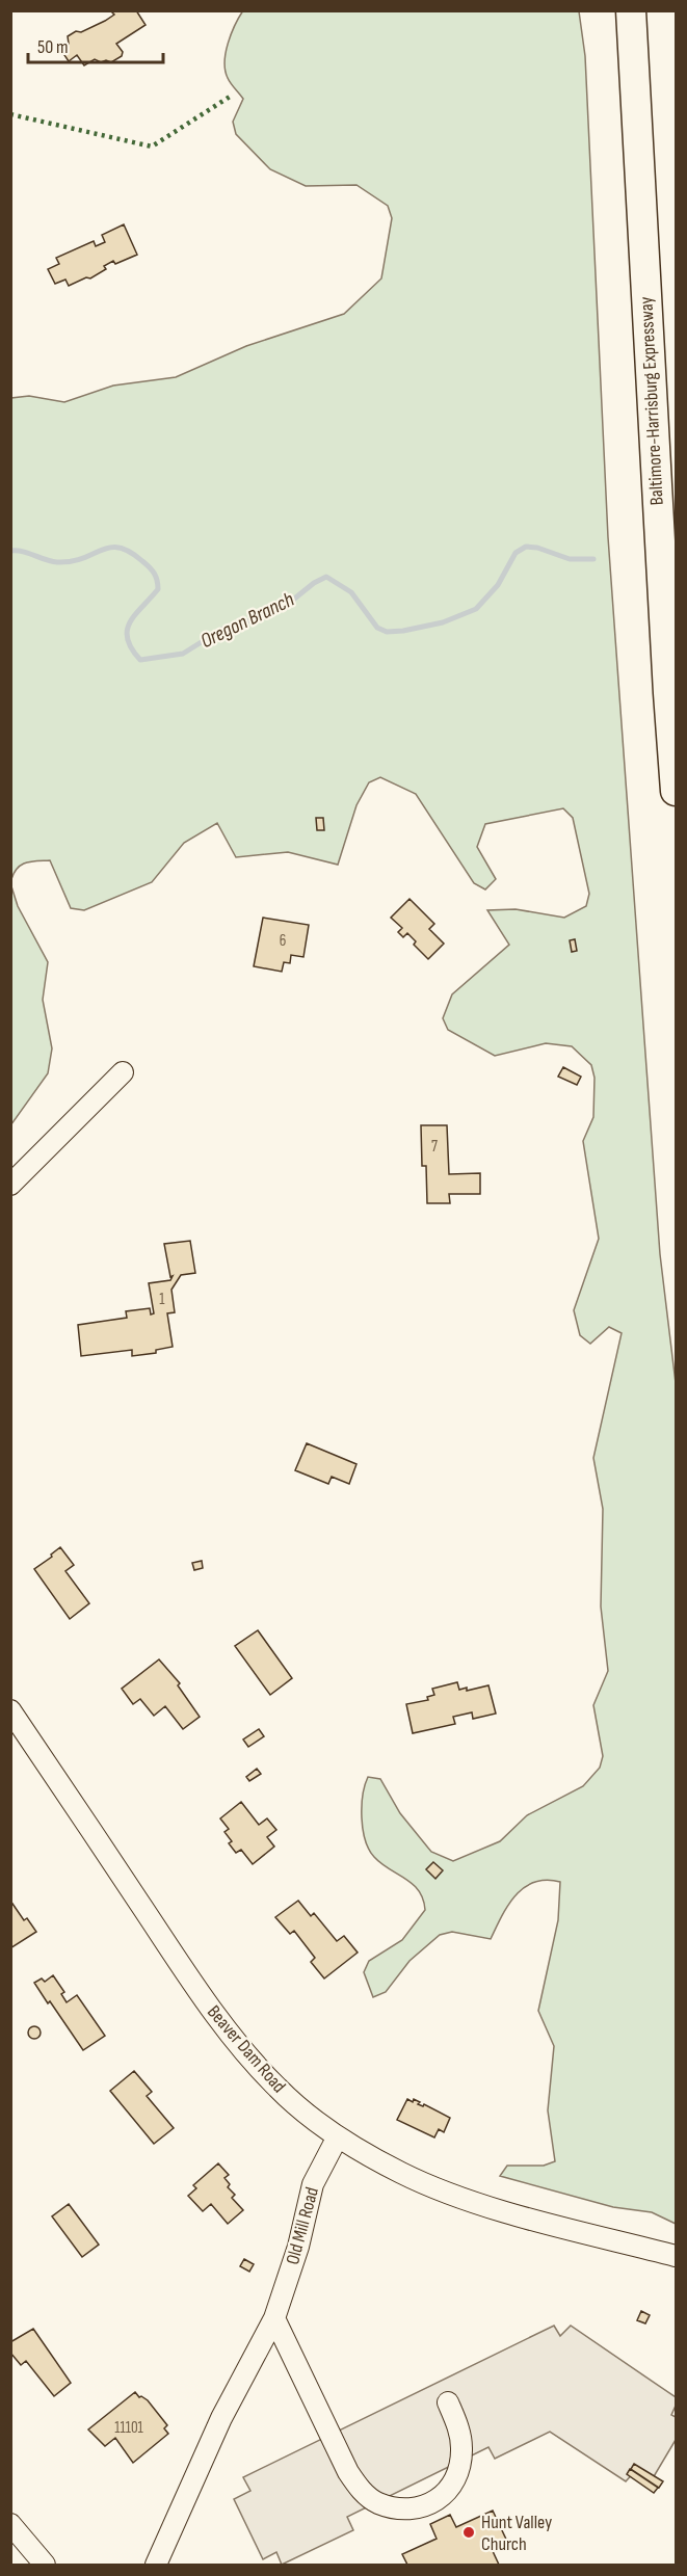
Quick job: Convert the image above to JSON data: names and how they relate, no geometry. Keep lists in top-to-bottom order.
{
  "streets": {
    "highway": ["Baltimore-Harrisburg Expressway"],
    "street": ["Beaver Dam Road", "Old Mill Road"]
  },
  "crossings": [
    ["Beaver Dam Road", "Old Mill Road"]
  ],
  "water": ["Oregon Branch"],
  "places": ["Hunt Valley Church"],
  "house_numbers": [
    "6",
    "7",
    "1",
    "11101"
  ],
  "scale_bar": "50 m"
}
